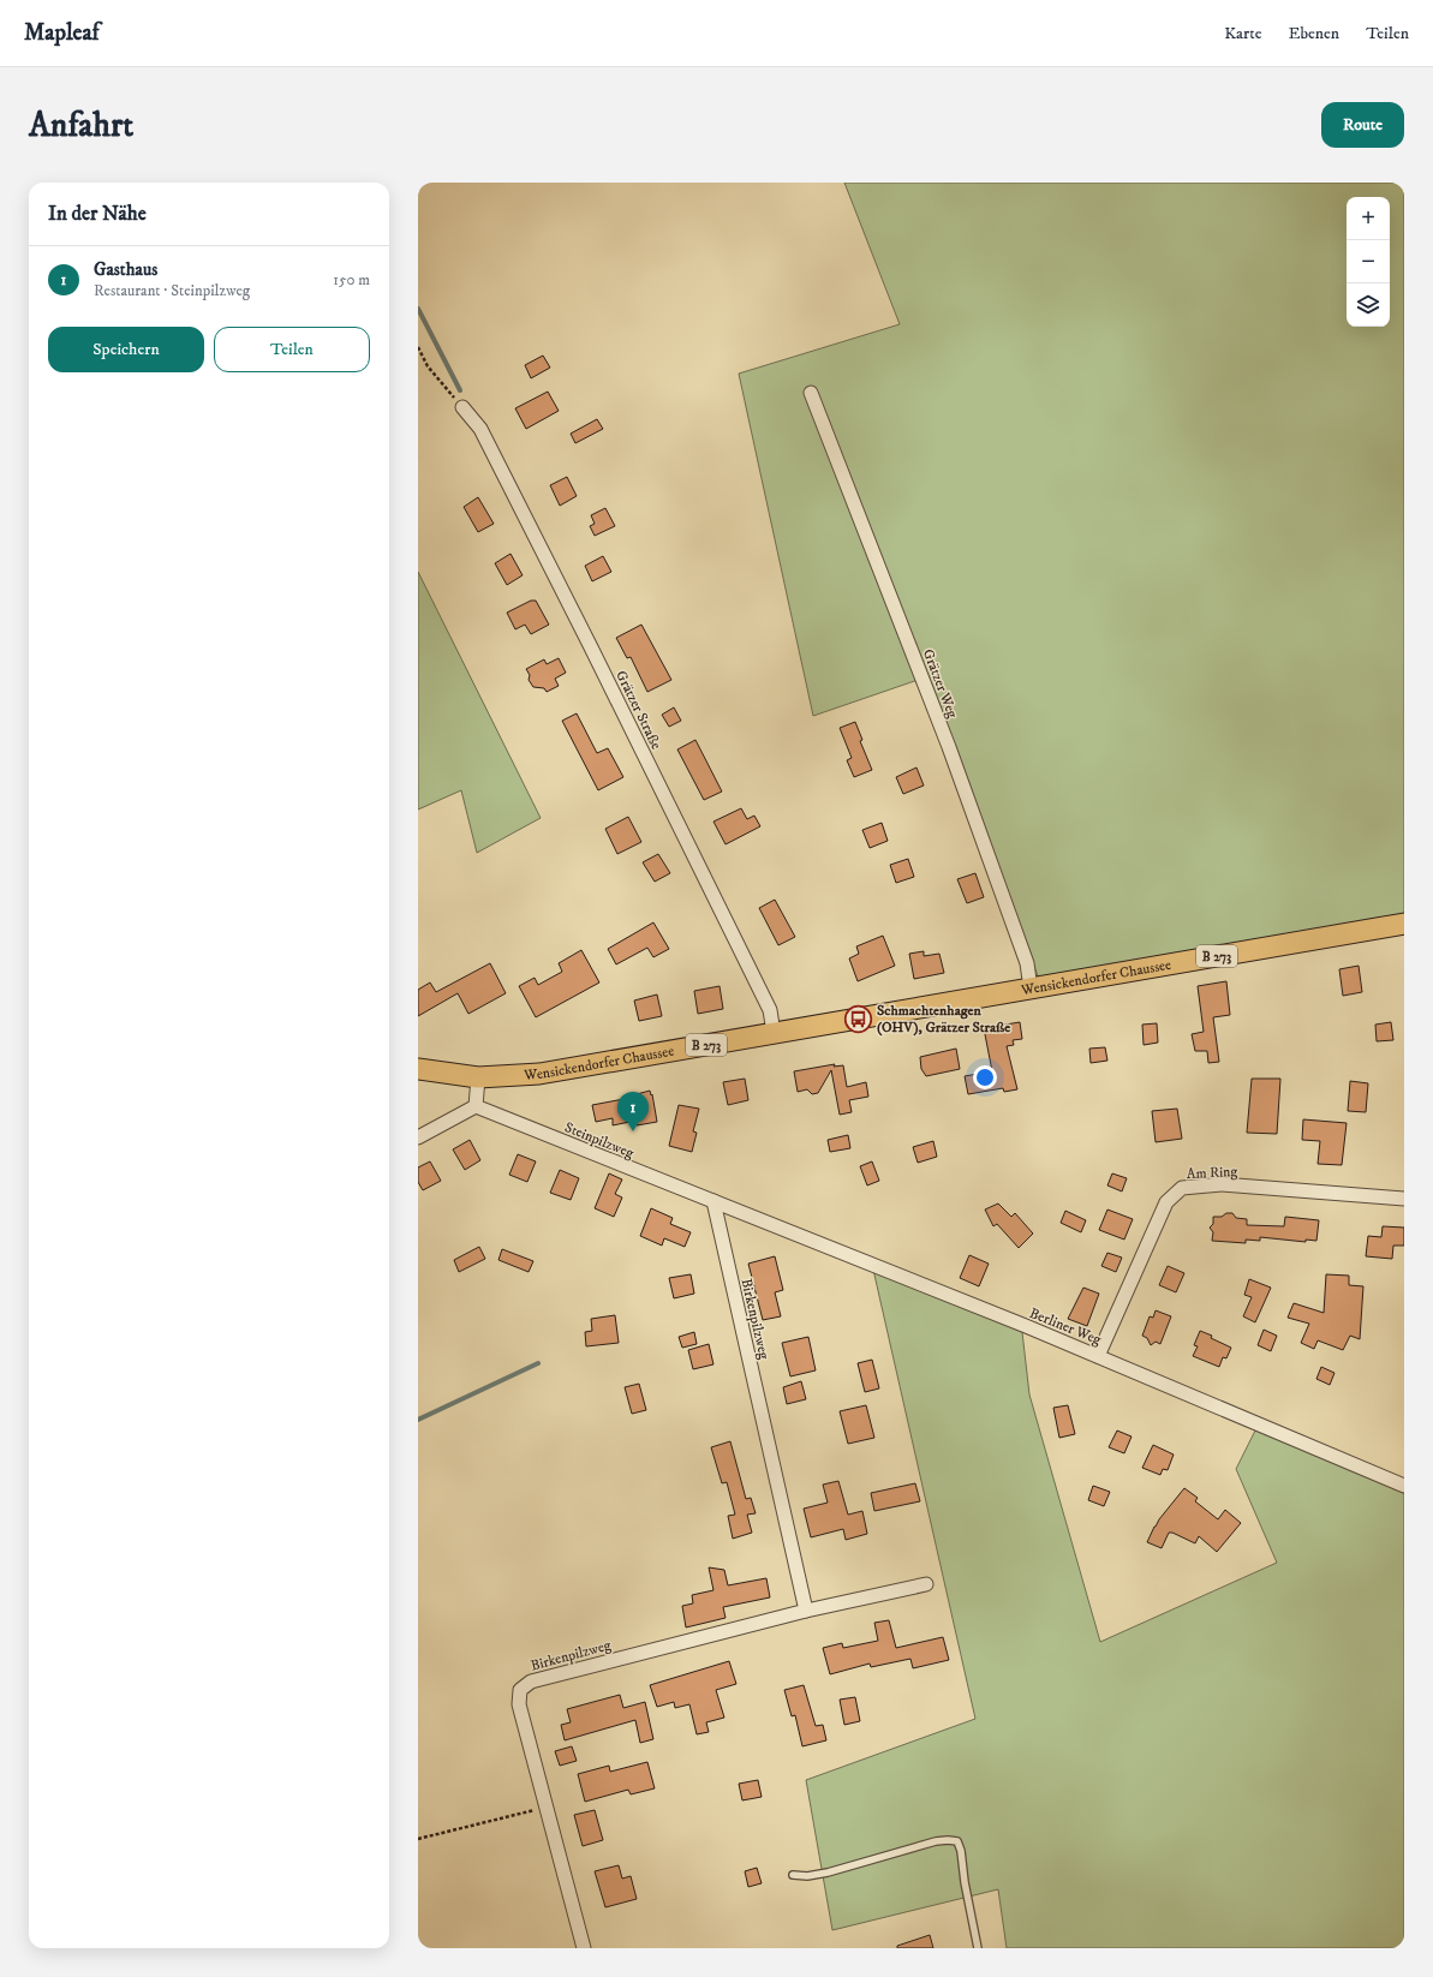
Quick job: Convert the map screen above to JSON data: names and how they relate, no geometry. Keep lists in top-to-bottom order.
{
  "streets": {
    "main road": ["B 273", "Wensickendorfer Chaussee"],
    "street": [
      "Grätzer Weg",
      "Grätzer Straße",
      "Steinpilzweg",
      "Am Ring",
      "Birkenpilzweg",
      "Berliner Weg"
    ]
  },
  "crossings": [
    ["Grätzer Weg", "Wensickendorfer Chaussee"],
    ["Grätzer Straße", "Wensickendorfer Chaussee"],
    ["Steinpilzweg", "Birkenpilzweg"],
    ["Steinpilzweg", "Berliner Weg"],
    ["Am Ring", "Berliner Weg"],
    ["Birkenpilzweg", "Berliner Weg"]
  ],
  "places": {
    "bus stop": ["Schmachtenhagen (OHV), Grätzer Straße"]
  },
  "page": {
    "header": "Mapleaf",
    "nav": ["Karte", "Ebenen", "Teilen"],
    "buttons": [
      "Route",
      ["Speichern", "Teilen"]
    ],
    "title": "Anfahrt",
    "heading": "In der Nähe",
    "map_buttons": ["+", "−"],
    "list": [
      {
        "mark": "1",
        "name": "Gasthaus",
        "note": "Restaurant · Steinpilzweg",
        "value": "150 m"
      }
    ],
    "pins": "1"
  }
}
